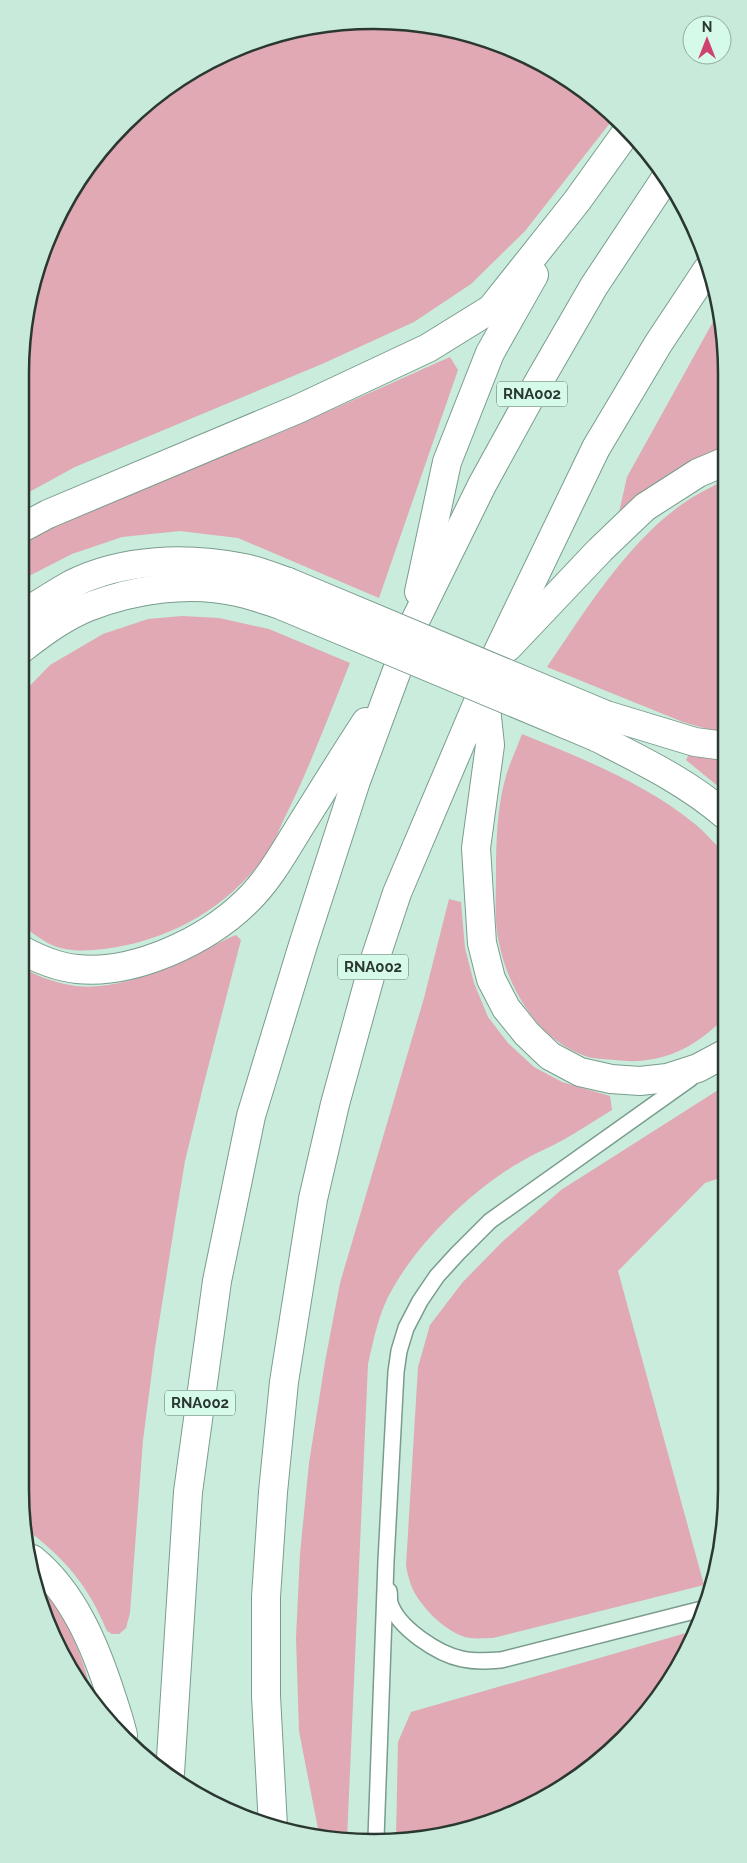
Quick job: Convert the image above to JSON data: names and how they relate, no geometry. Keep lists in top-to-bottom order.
{
  "streets": {
    "highway": ["RNA002"]
  },
  "north": "top"
}
